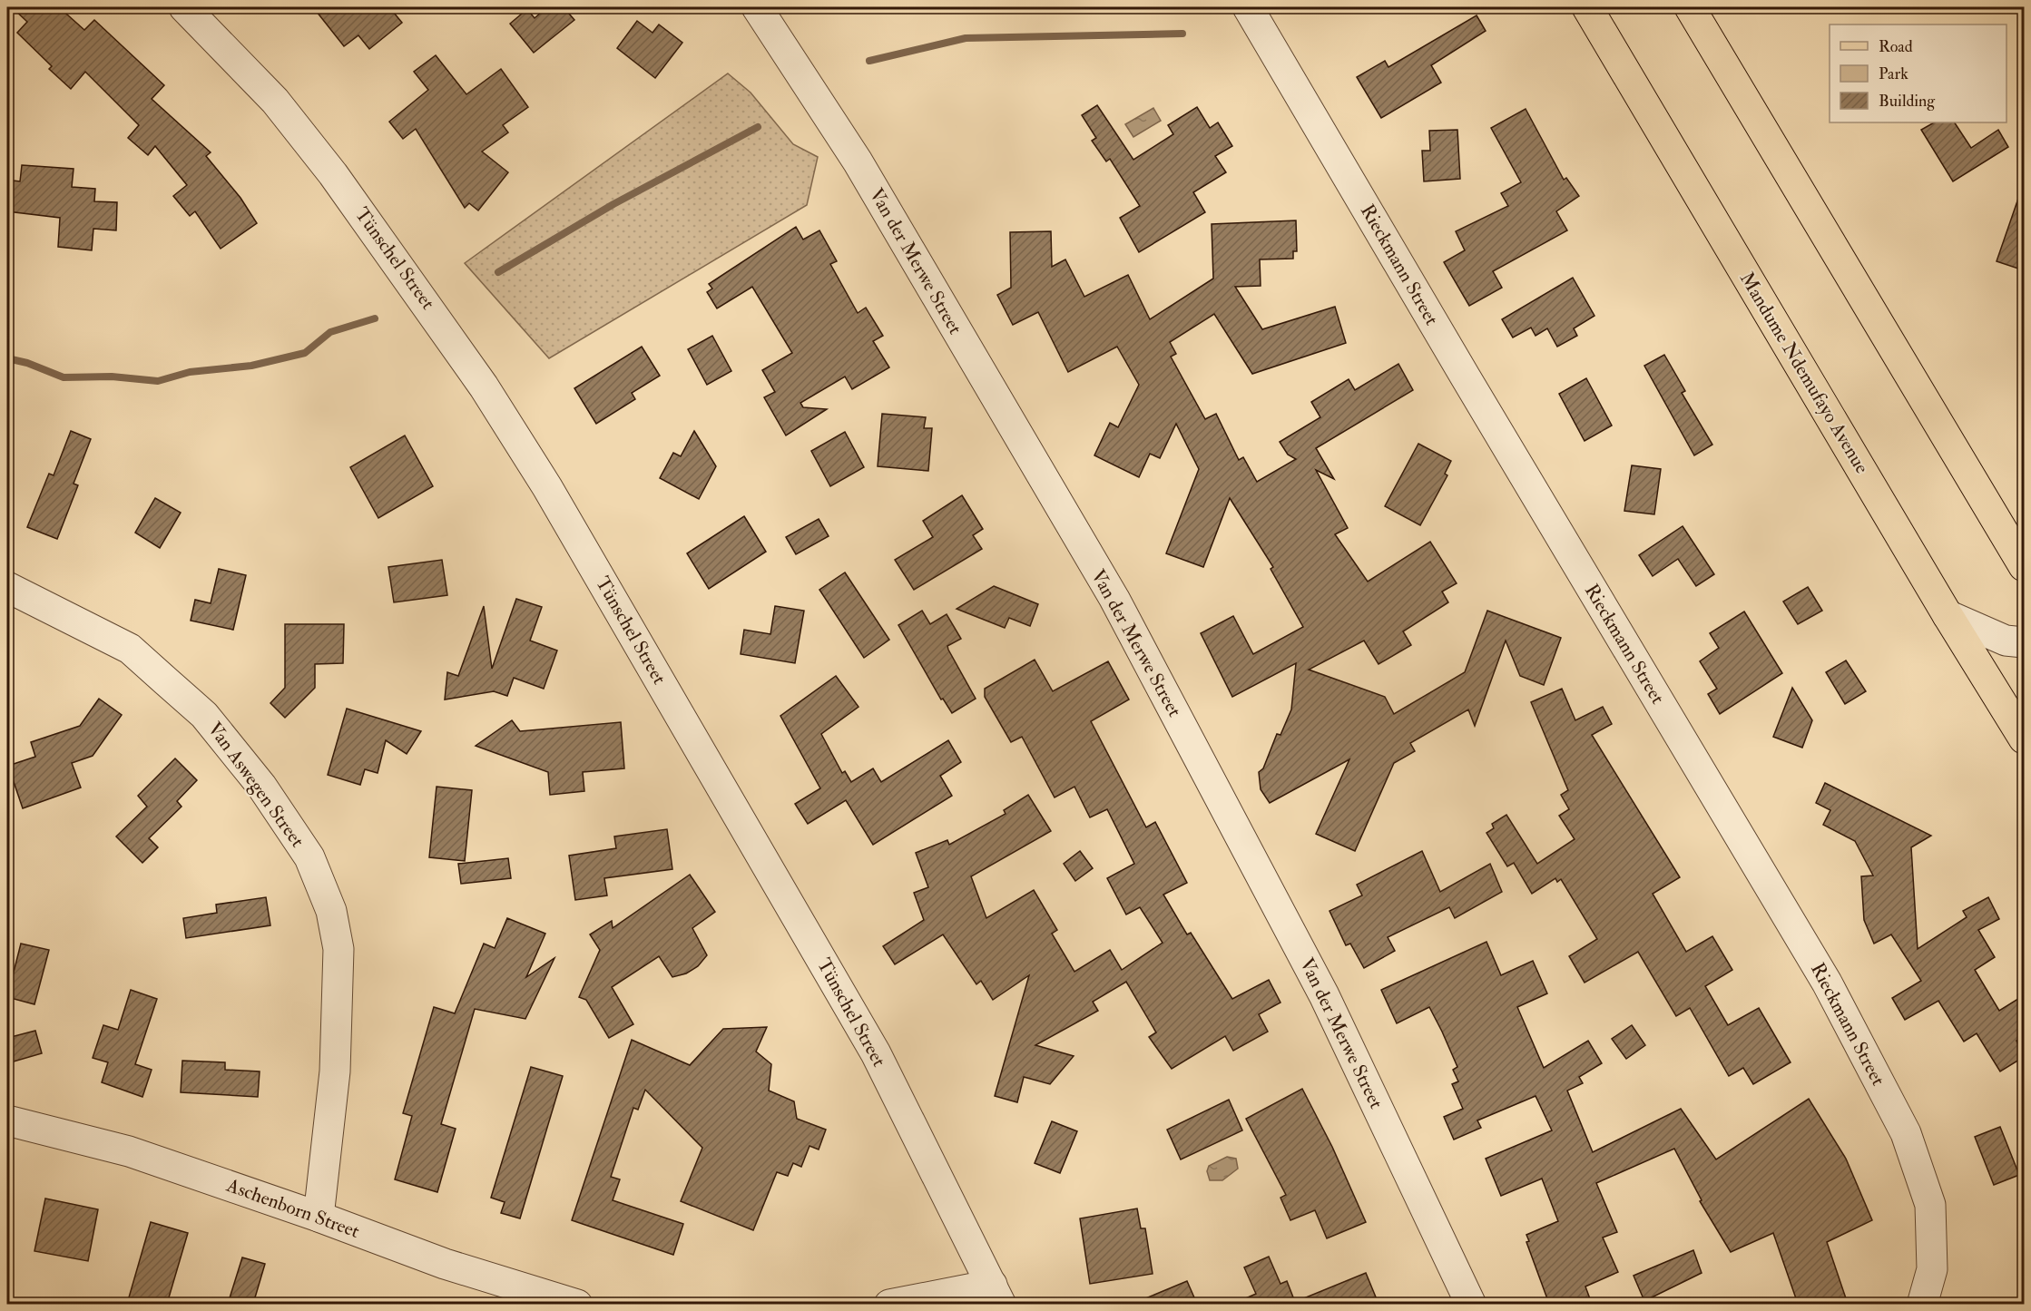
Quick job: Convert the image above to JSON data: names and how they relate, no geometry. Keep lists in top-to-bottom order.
{
  "streets": {
    "main road": ["Mandume Ndemufayo Avenue"],
    "street": [
      "Tünschel Street",
      "Van der Merwe Street",
      "Rieckmann Street",
      "Van Aswegen Street",
      "Aschenborn Street"
    ]
  },
  "crossings": [
    ["Van Aswegen Street", "Aschenborn Street"]
  ],
  "legend": ["Road", "Park", "Building"]
}
